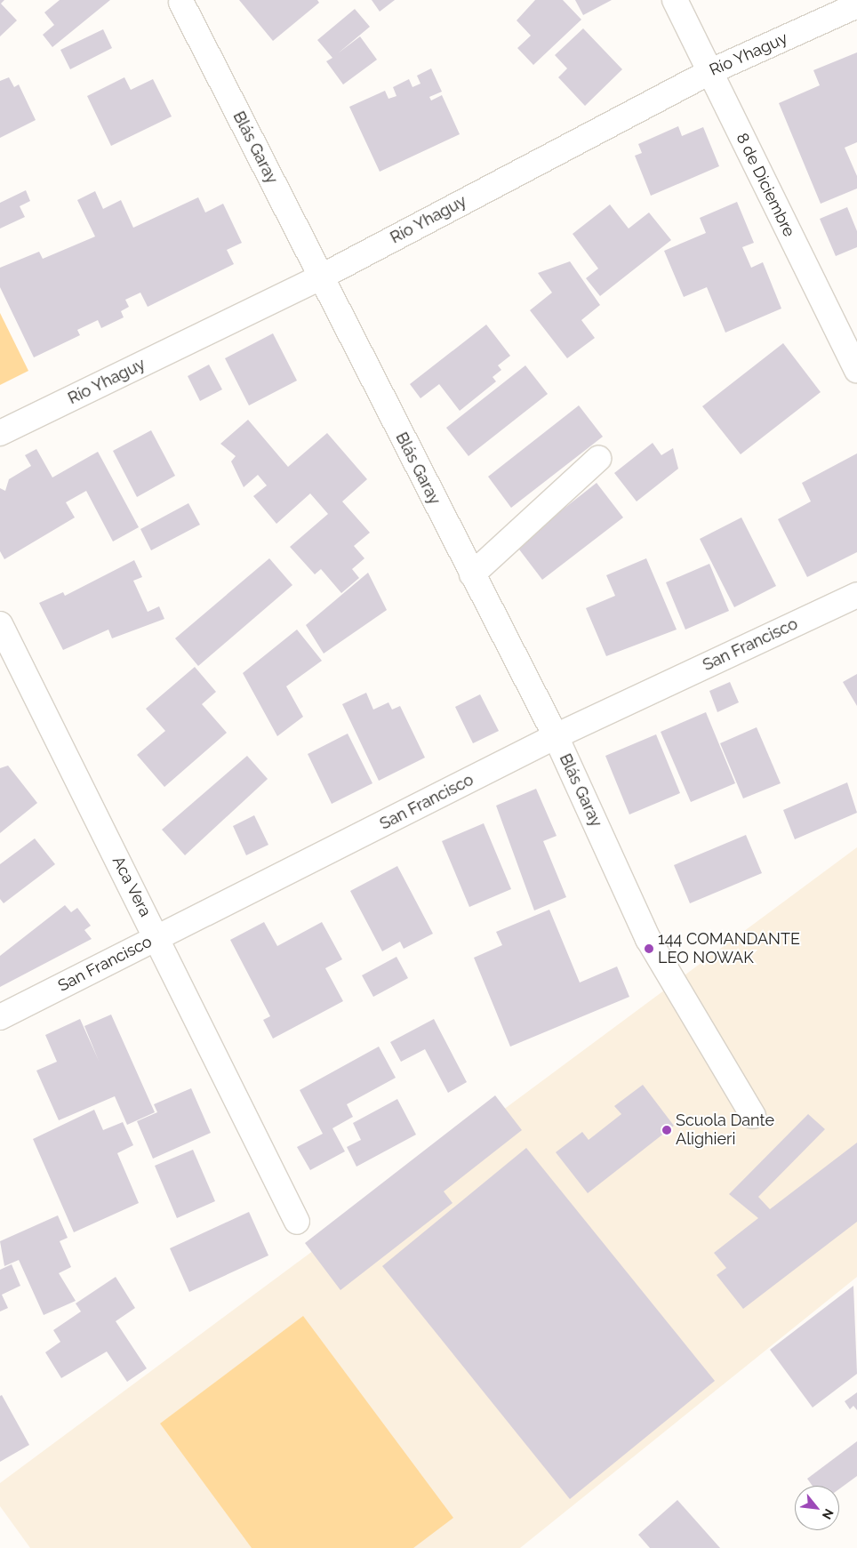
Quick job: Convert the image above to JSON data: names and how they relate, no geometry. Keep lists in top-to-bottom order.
{
  "streets": {
    "street": [
      "Río Yhaguy",
      "Blás Garay",
      "8 de Diciembre",
      "San Francisco",
      "Aca Vera"
    ]
  },
  "crossings": [
    ["Río Yhaguy", "Blás Garay"],
    ["Río Yhaguy", "8 de Diciembre"],
    ["Blás Garay", "San Francisco"],
    ["San Francisco", "Aca Vera"]
  ],
  "places": ["144 COMANDANTE LEO NOWAK", "Scuola Dante Alighieri"],
  "north": "bottom right"
}
